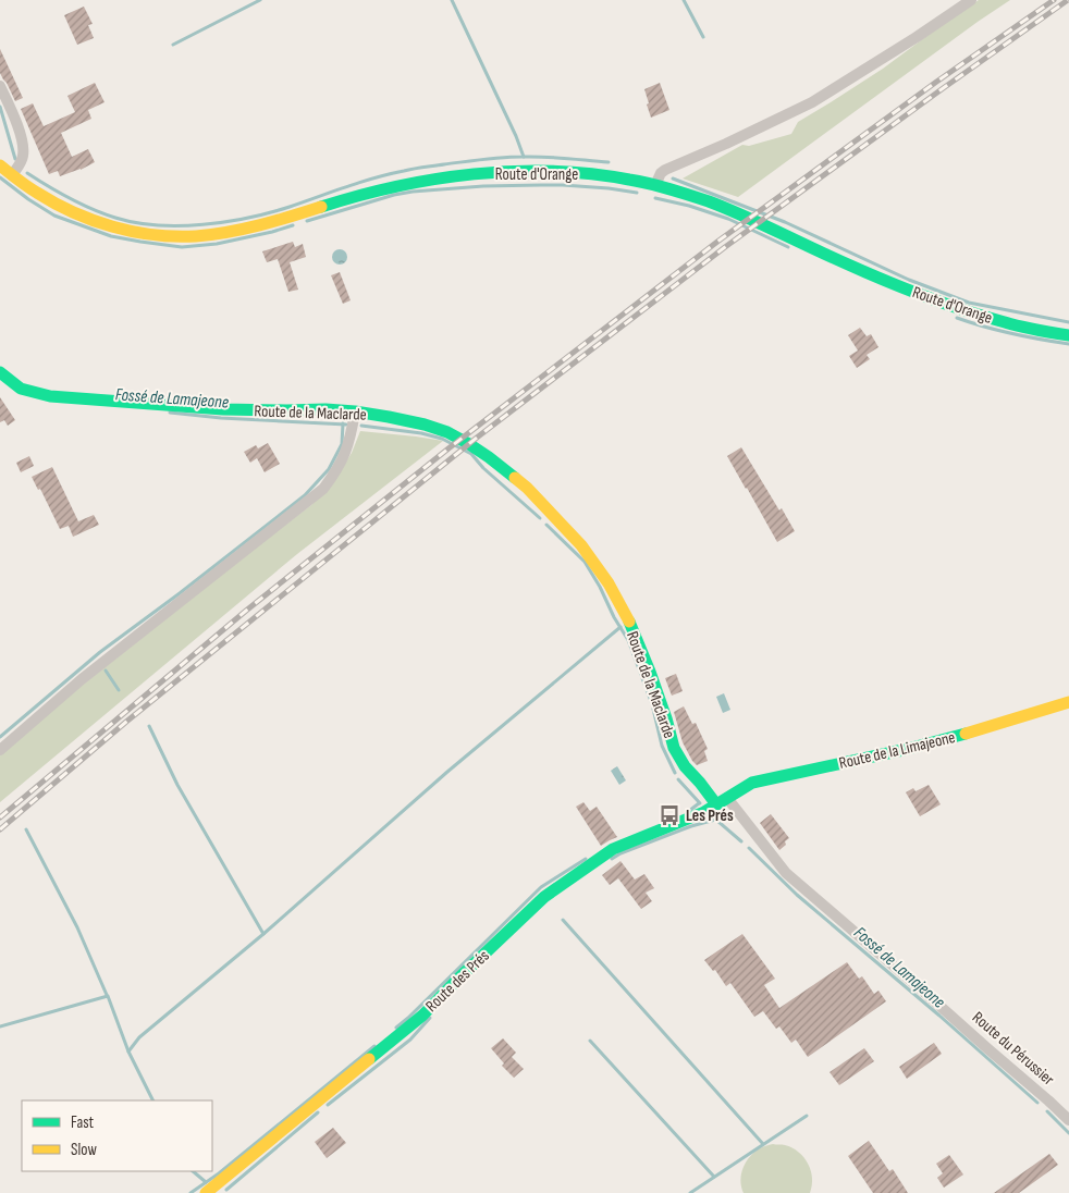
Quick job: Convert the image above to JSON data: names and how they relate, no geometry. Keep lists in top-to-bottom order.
{
  "streets": {
    "street": [
      "Route d'Orange",
      "Route de la Maclarde",
      "Route de la Limajeone",
      "Route des Prés",
      "Route du Pérussier"
    ]
  },
  "crossings": [
    ["Route de la Maclarde", "Route de la Limajeone"],
    ["Route de la Maclarde", "Route des Prés"],
    ["Route de la Maclarde", "Route du Pérussier"],
    ["Route de la Limajeone", "Route des Prés"],
    ["Route de la Limajeone", "Route du Pérussier"],
    ["Route des Prés", "Route du Pérussier"]
  ],
  "water": ["Fossé de Lamajeone"],
  "places": {
    "bus stop": ["Les Prés"]
  },
  "legend": ["Fast", "Slow"]
}
